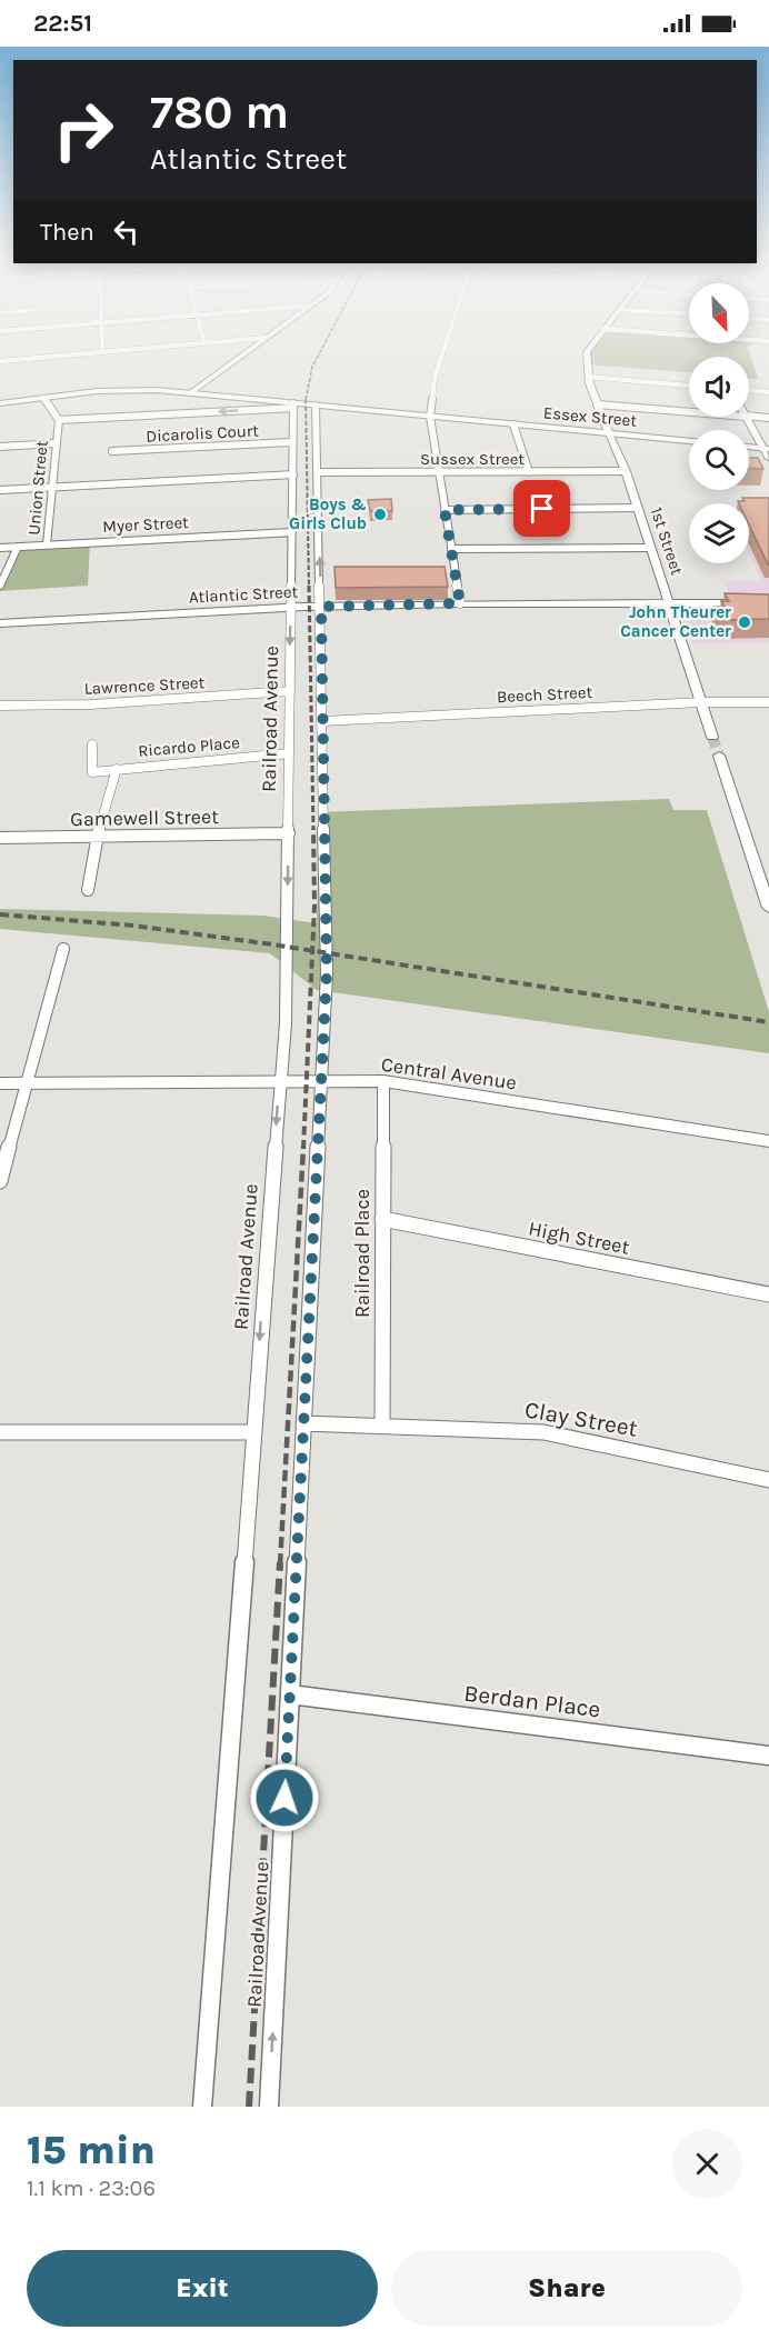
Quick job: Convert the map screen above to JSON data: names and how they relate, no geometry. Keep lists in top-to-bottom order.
{
  "streets": {
    "main road": ["Essex Street"],
    "street": [
      "Dicarolis Court",
      "Sussex Street",
      "Union Street",
      "Myer Street",
      "1st Street",
      "Atlantic Street",
      "Lawrence Street",
      "Beech Street",
      "Railroad Avenue",
      "Ricardo Place",
      "Gamewell Street",
      "Central Avenue",
      "High Street",
      "Railroad Place",
      "Clay Street",
      "Berdan Place"
    ]
  },
  "crossings": [
    ["Essex Street", "Union Street"],
    ["Essex Street", "1st Street"],
    ["Essex Street", "Railroad Avenue"],
    ["Dicarolis Court", "Railroad Avenue"],
    ["Sussex Street", "1st Street"],
    ["Sussex Street", "Railroad Avenue"],
    ["Union Street", "Myer Street"],
    ["Myer Street", "Railroad Avenue"],
    ["1st Street", "Atlantic Street"],
    ["1st Street", "Beech Street"],
    ["Atlantic Street", "Railroad Avenue"],
    ["Lawrence Street", "Railroad Avenue"],
    ["Beech Street", "Railroad Avenue"],
    ["Railroad Avenue", "Ricardo Place"],
    ["Railroad Avenue", "Gamewell Street"],
    ["Railroad Avenue", "Central Avenue"],
    ["Railroad Avenue", "Clay Street"],
    ["Railroad Avenue", "Berdan Place"],
    ["Central Avenue", "Railroad Place"],
    ["High Street", "Railroad Place"],
    ["Railroad Place", "Clay Street"]
  ],
  "places": ["Boys & Girls Club", "John Theurer Cancer Center"],
  "north": "bottom right",
  "page": {
    "status": "22:51",
    "turn": ["780 m", "Atlantic Street"],
    "then": "Then",
    "heading": ["15 min", "1.1 km · 23:06"],
    "buttons": ["Exit", "Share"]
  }
}
